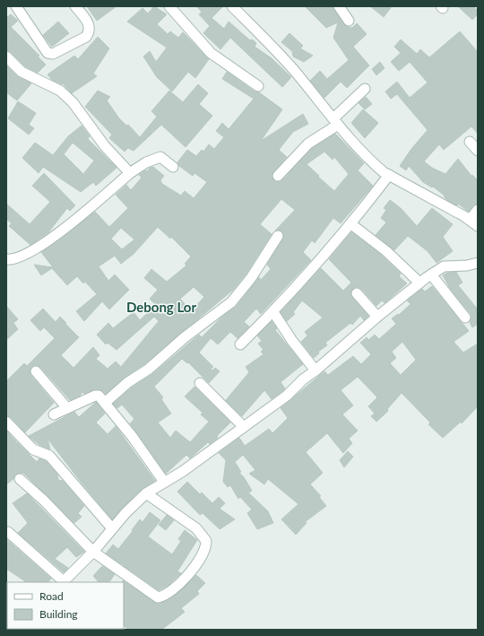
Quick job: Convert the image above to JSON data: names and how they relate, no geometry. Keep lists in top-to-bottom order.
{
  "districts": ["Debong Lor"],
  "legend": ["Road", "Building"]
}
